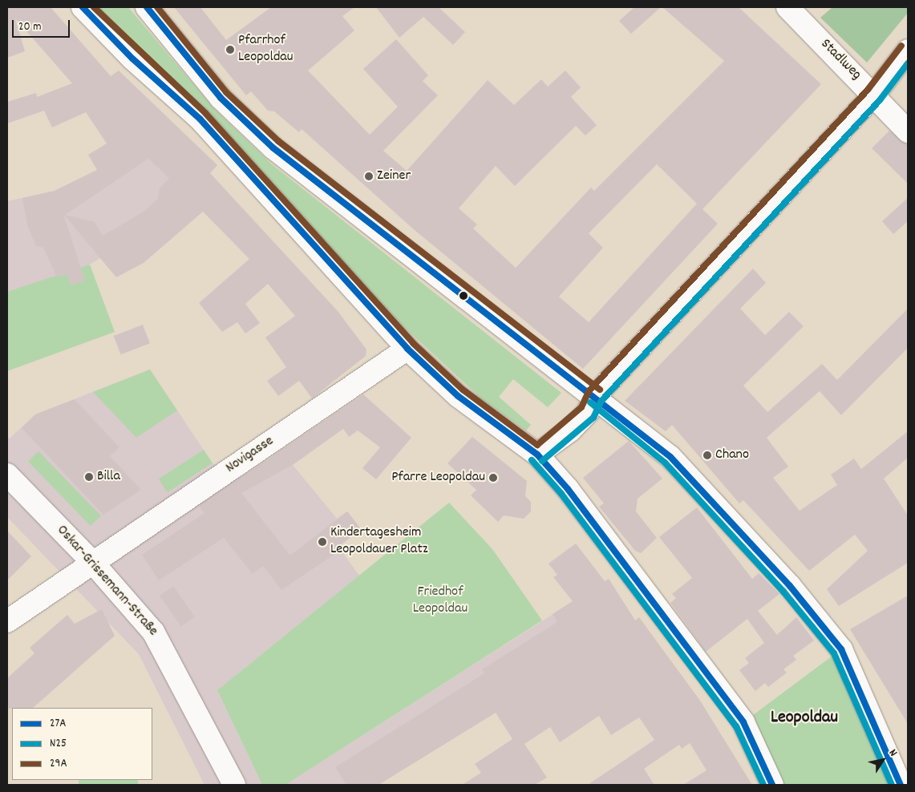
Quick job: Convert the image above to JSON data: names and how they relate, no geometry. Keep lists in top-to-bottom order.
{
  "streets": {
    "street": ["Stadlweg", "Novigasse", "Oskar-Grissemann-Straße"]
  },
  "crossings": [
    ["Novigasse", "Oskar-Grissemann-Straße"]
  ],
  "districts": ["Leopoldau"],
  "parks": ["Friedhof Leopoldau"],
  "places": [
    "Pfarrhof Leopoldau",
    "Zeiner",
    "Chano",
    "Billa",
    "Pfarre Leopoldau",
    "Kindertagesheim Leopoldauer Platz"
  ],
  "lines": ["transit line 27A", "transit line 29A", "transit line N25"],
  "legend": ["27A", "N25", "29A"],
  "scale_bar": "20 m",
  "north": "top right"
}
